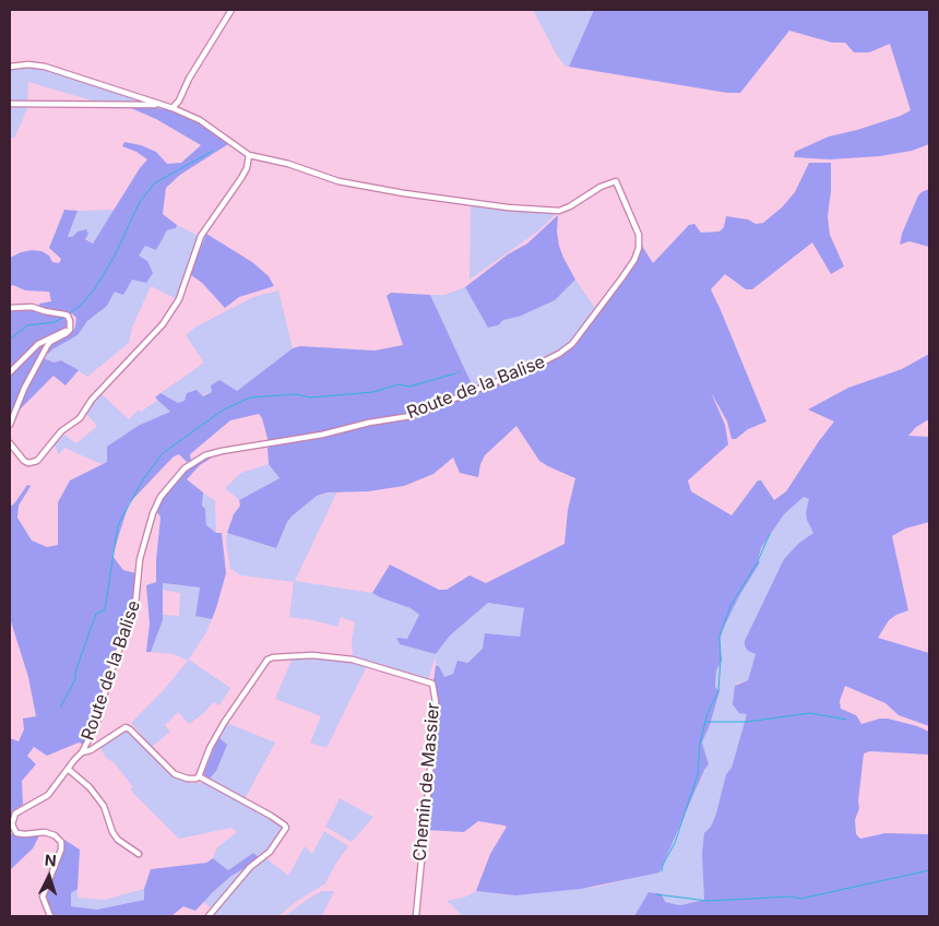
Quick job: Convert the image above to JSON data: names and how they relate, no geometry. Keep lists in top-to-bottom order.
{
  "streets": {
    "street": ["Route de la Balise", "Chemin de Massier"]
  },
  "north": "top"
}
